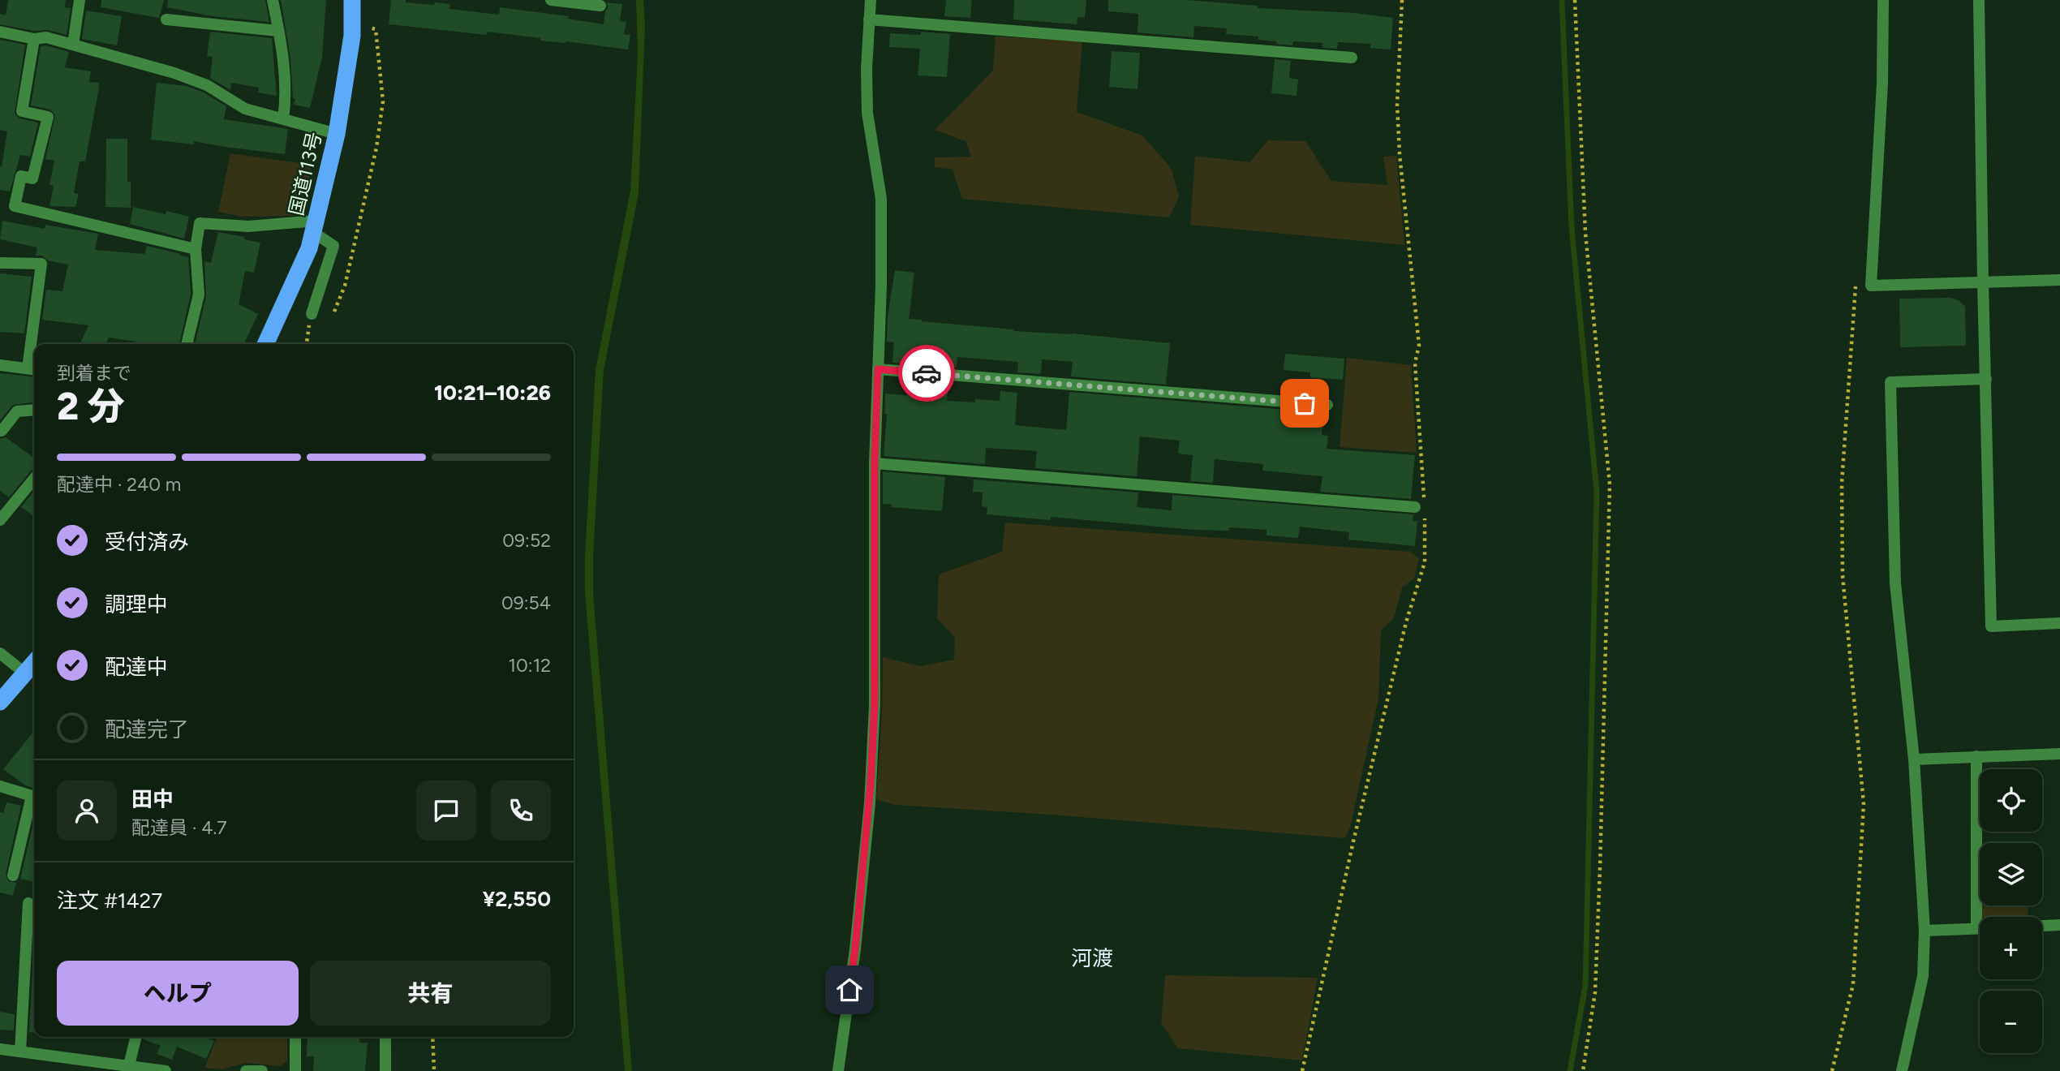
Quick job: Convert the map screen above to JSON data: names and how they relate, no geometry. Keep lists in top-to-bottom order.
{
  "streets": {
    "highway": ["国道113号"]
  },
  "districts": ["河渡"],
  "page": {
    "heading": ["2 分", "到着まで", "10:21–10:26"],
    "panel": [
      "田中",
      "配達員 · 4.7",
      "注文 #1427",
      "¥2,550"
    ],
    "bar": "配達中 · 240 m",
    "list": [
      ["受付済み", "09:52"],
      ["調理中", "09:54"],
      ["配達中", "10:12"],
      "配達完了"
    ],
    "map_buttons": ["+", "−"],
    "buttons": ["ヘルプ", "共有"]
  }
}
